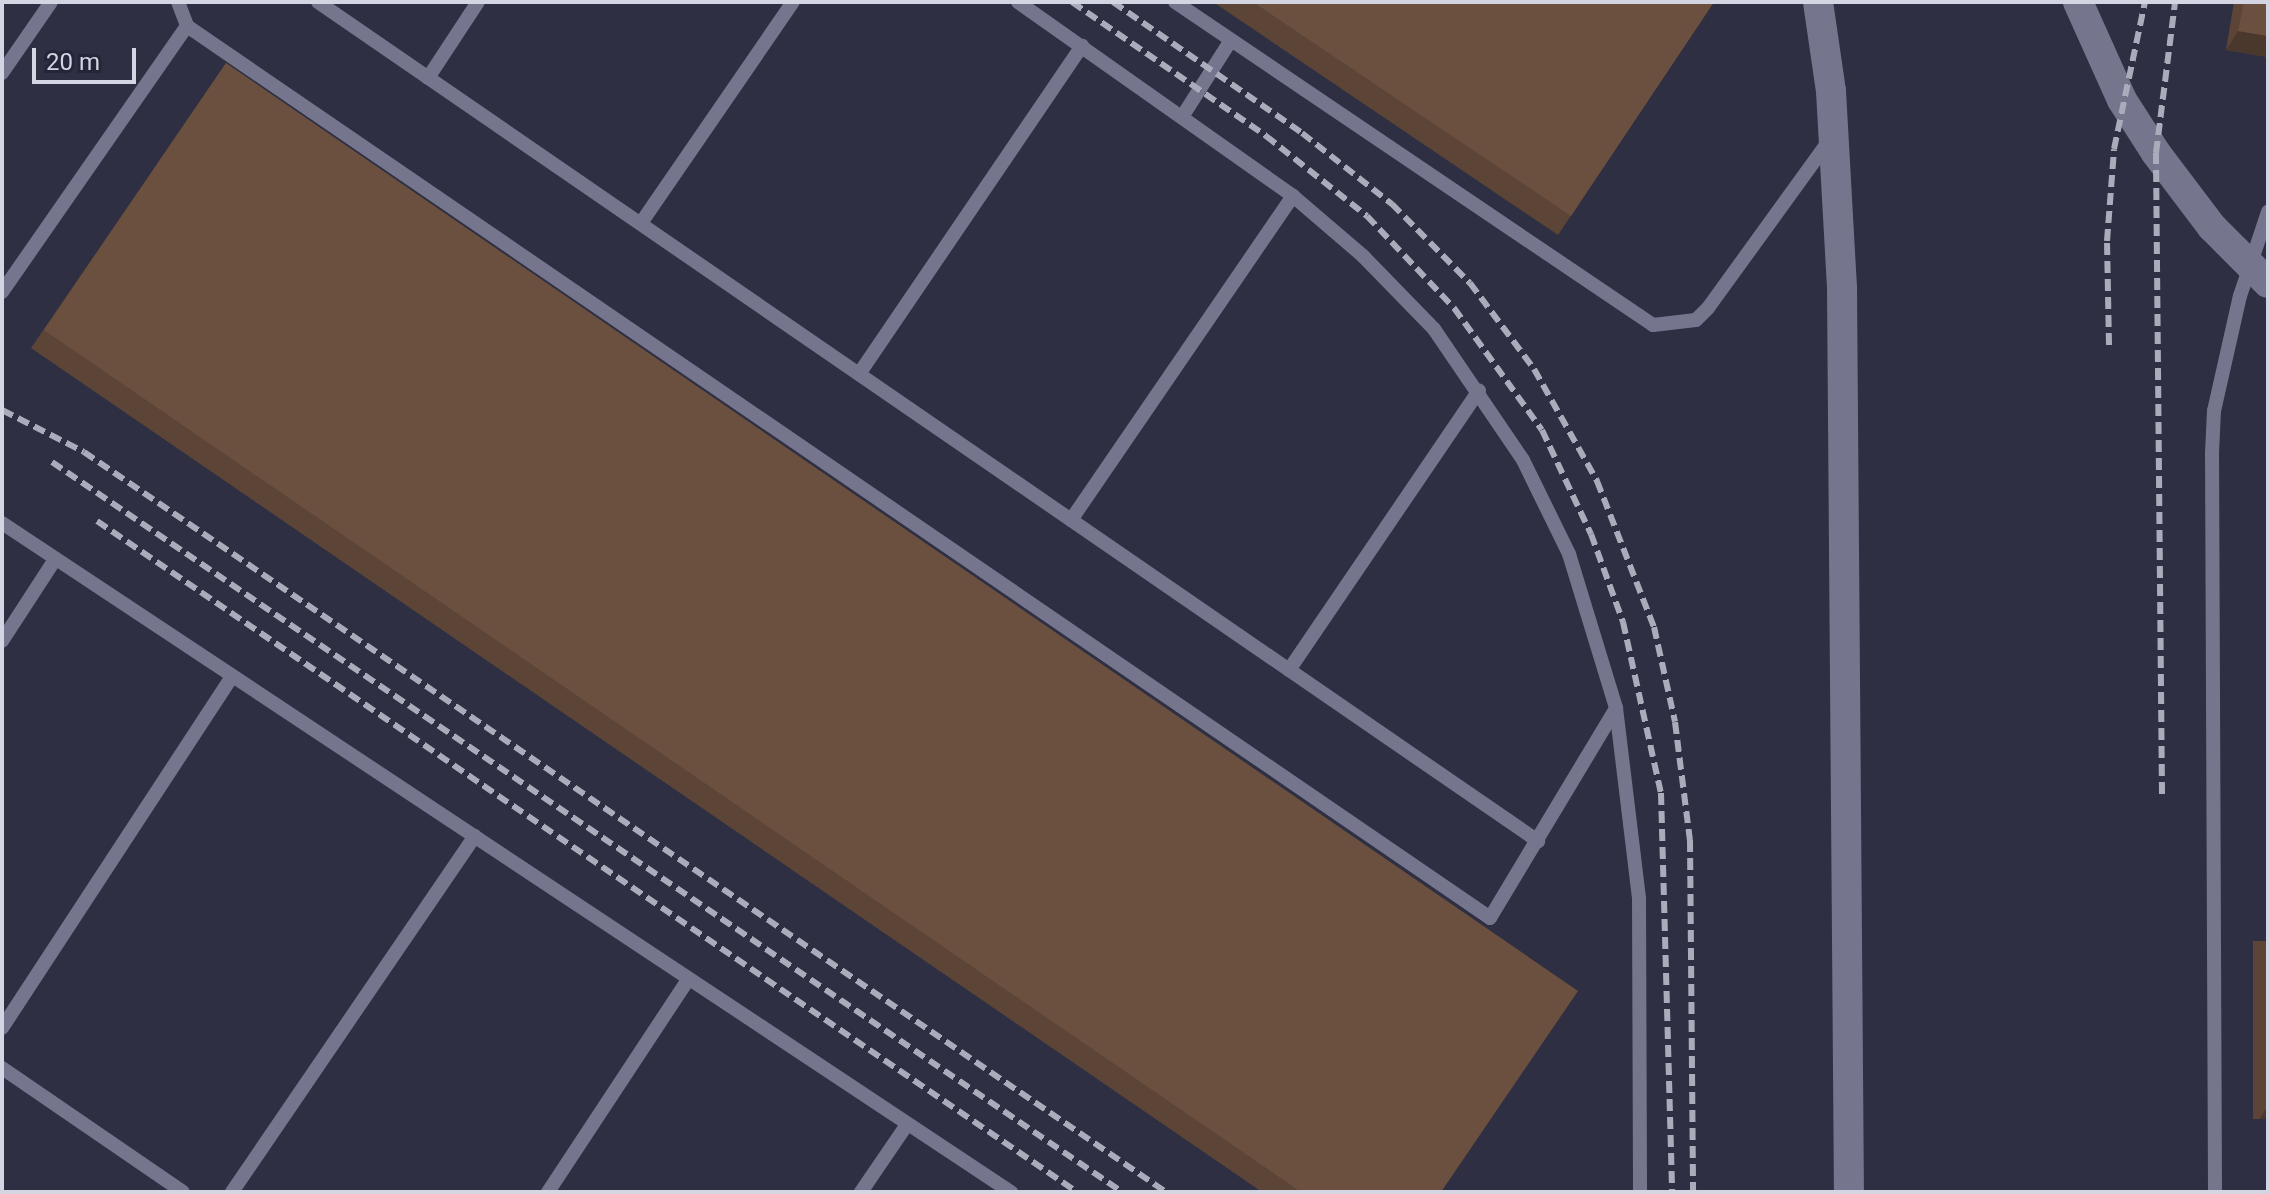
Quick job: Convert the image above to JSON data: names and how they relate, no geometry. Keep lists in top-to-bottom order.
{
  "scale_bar": "20 m"
}
